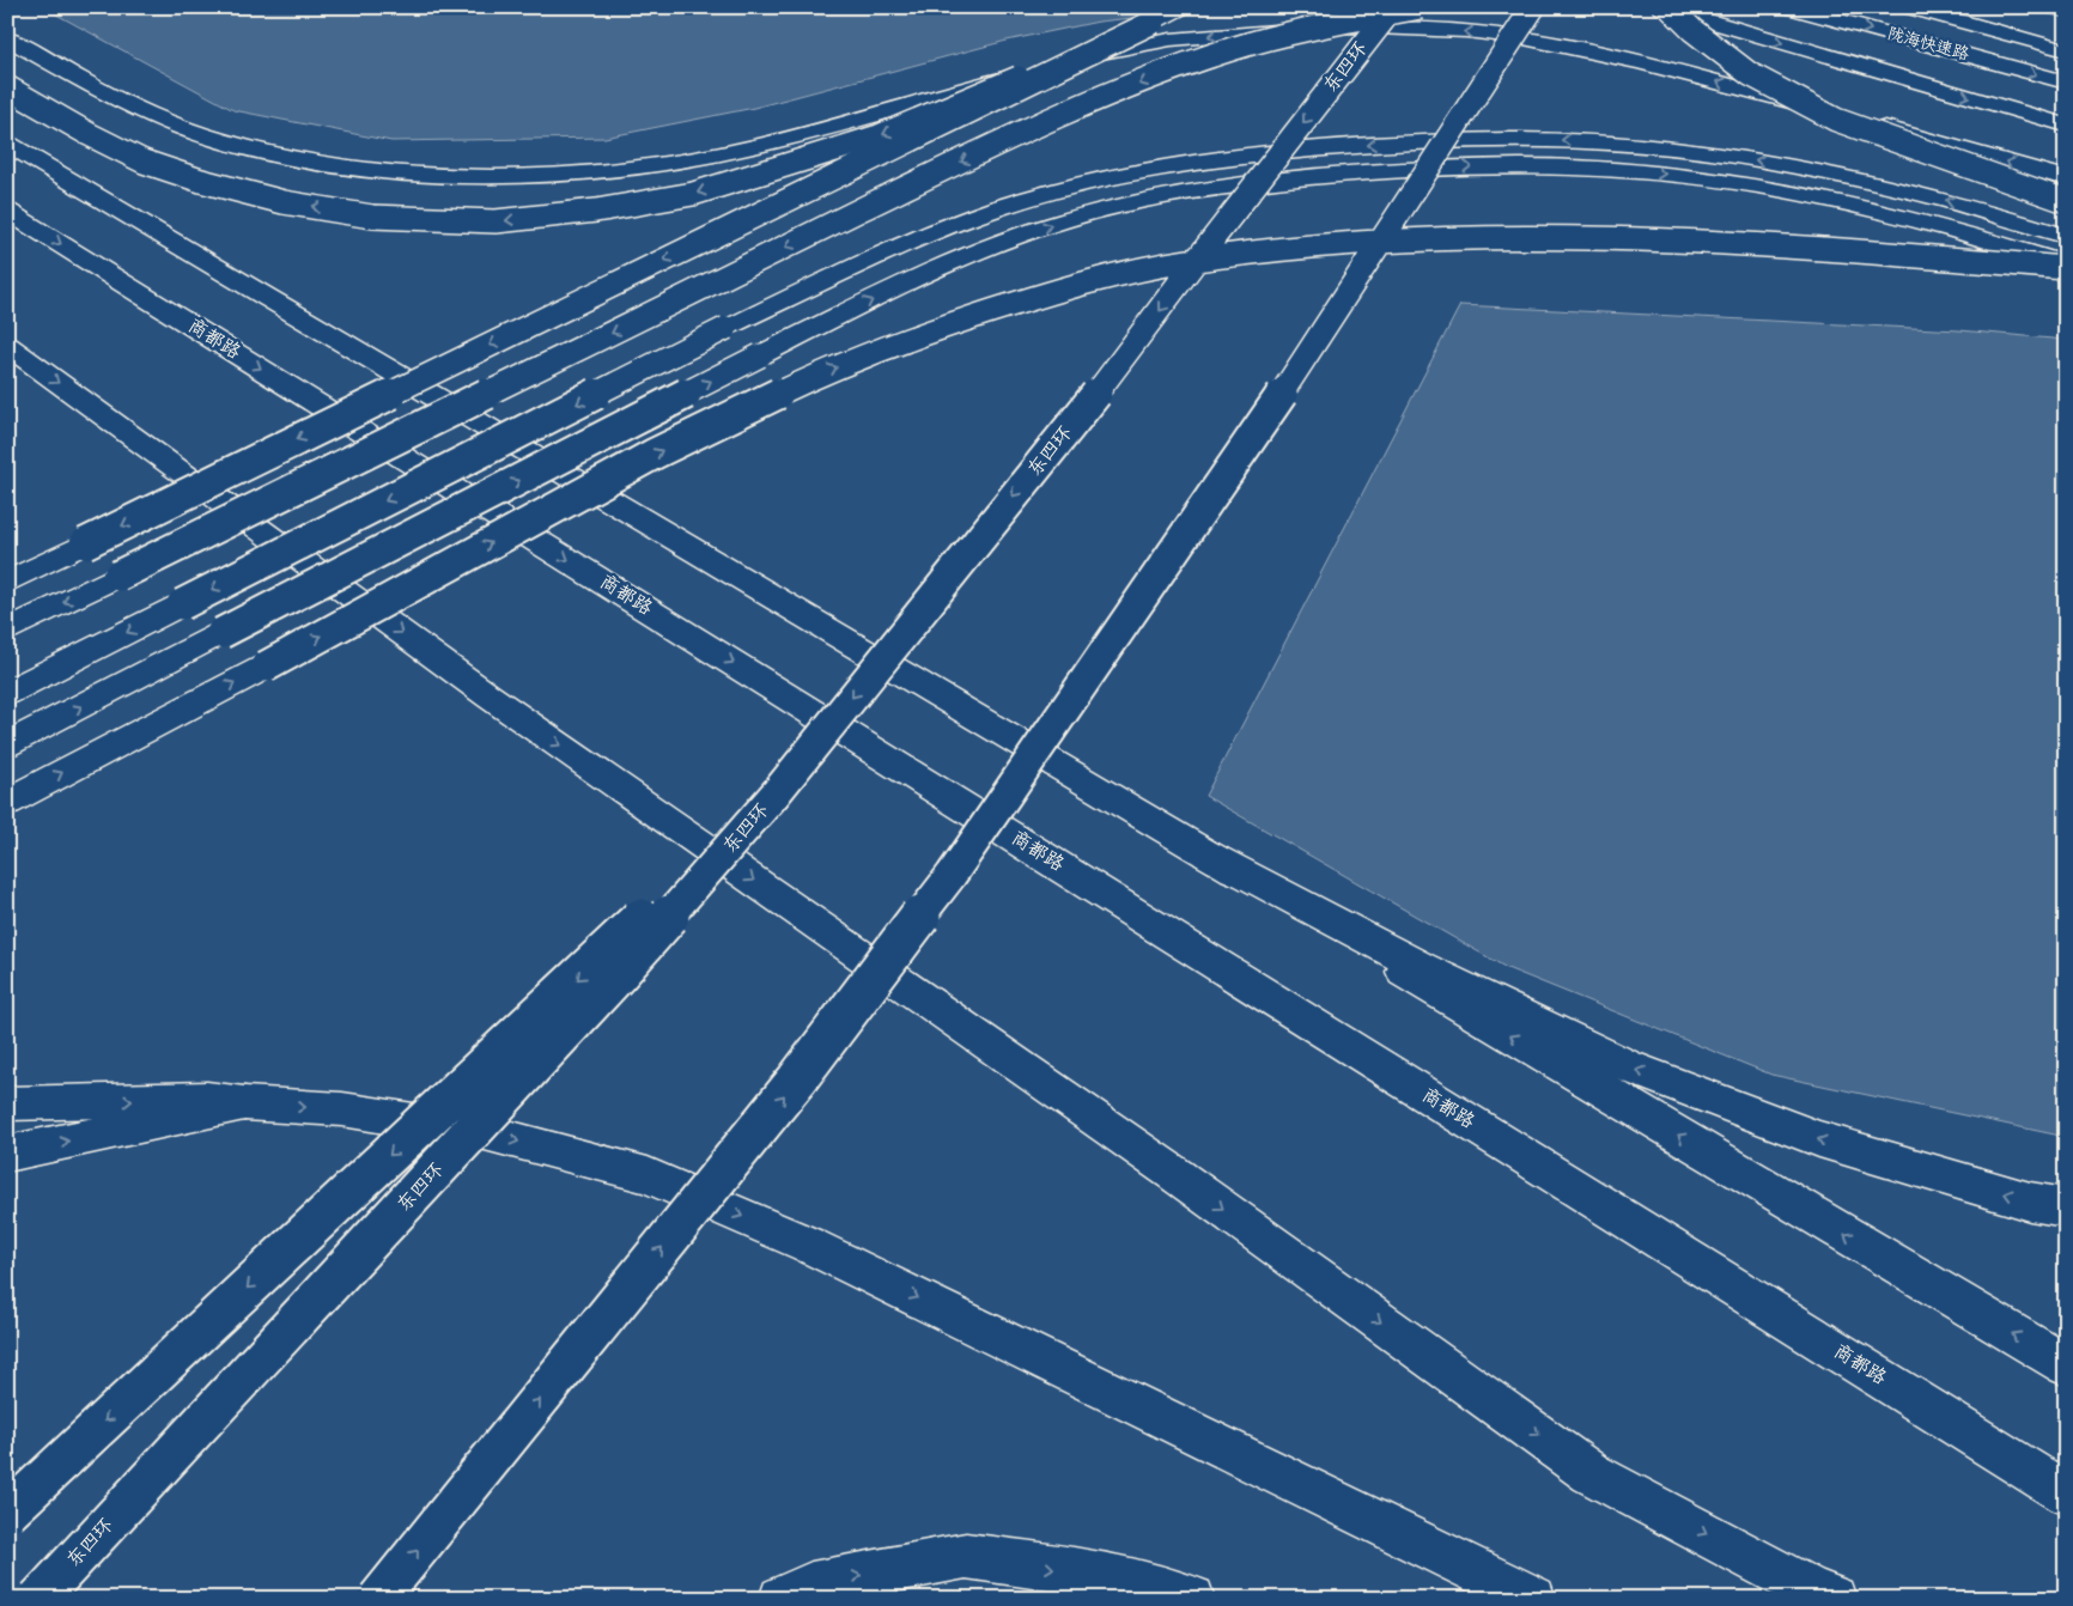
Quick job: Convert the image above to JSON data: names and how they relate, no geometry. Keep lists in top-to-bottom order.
{
  "streets": {
    "main road": ["陇海快速路", "东四环", "商都路"]
  }
}
